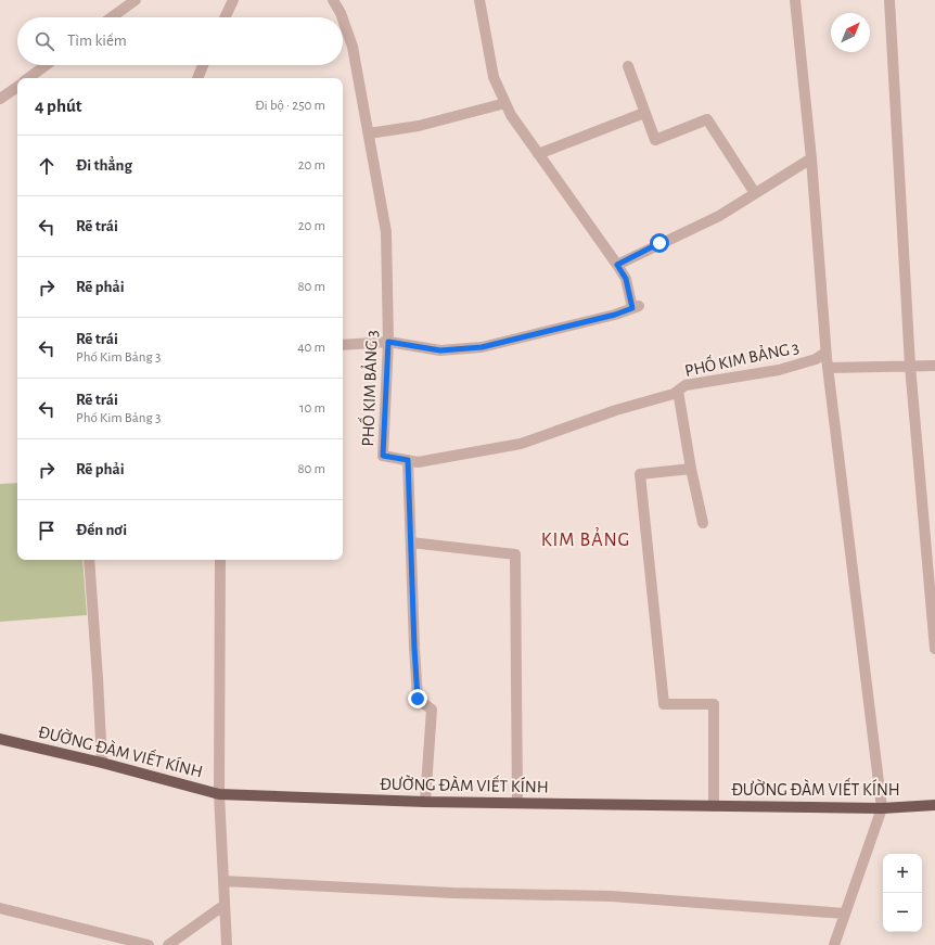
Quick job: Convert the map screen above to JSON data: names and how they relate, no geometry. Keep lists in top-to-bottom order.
{
  "streets": {
    "main road": ["ĐƯỜNG ĐÀM VIẾT KÍNH"],
    "street": ["PHỐ KIM BẢNG 3"]
  },
  "districts": ["KIM BẢNG"],
  "north": "top right",
  "page": {
    "search": "Tìm kiếm",
    "heading": ["4 phút", "Đi bộ · 250 m"],
    "list": [
      ["Đi thẳng", "20 m"],
      ["Rẽ trái", "20 m"],
      ["Rẽ phải", "80 m"],
      ["Rẽ trái", "Phố Kim Bảng 3", "40 m"],
      ["Rẽ trái", "Phố Kim Bảng 3", "10 m"],
      ["Rẽ phải", "80 m"],
      "Đến nơi"
    ],
    "map_buttons": ["+", "−"]
  }
}
